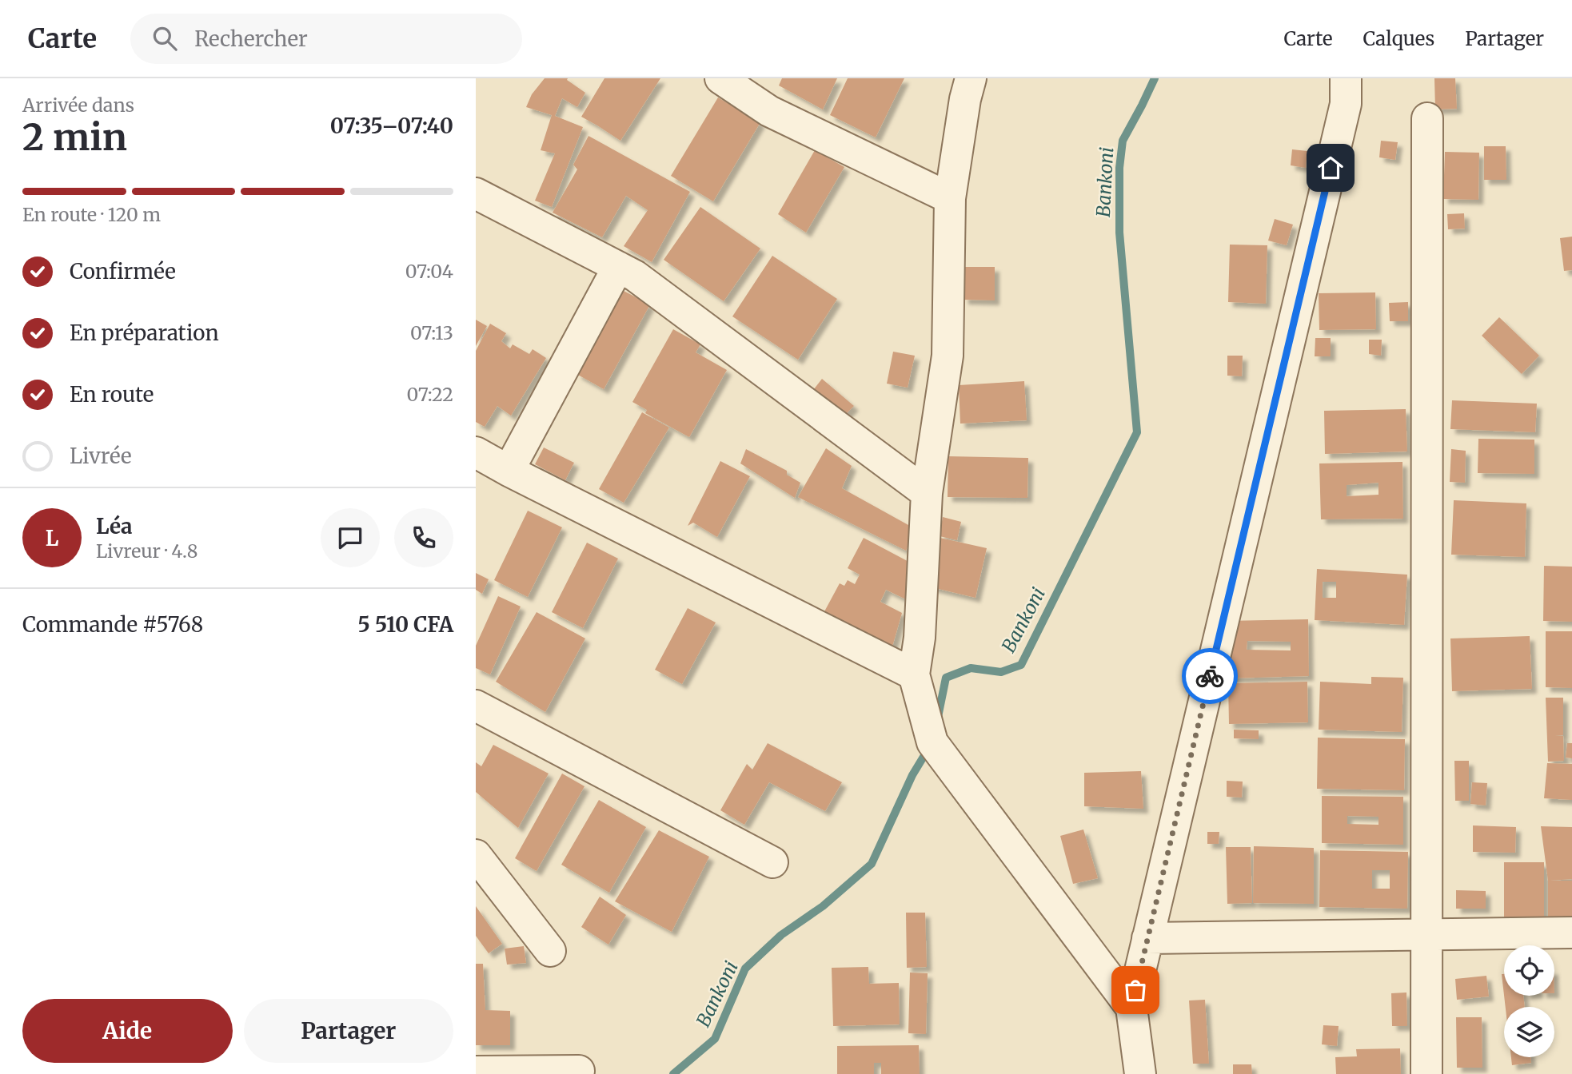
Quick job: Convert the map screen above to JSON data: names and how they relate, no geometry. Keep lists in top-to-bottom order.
{
  "water": ["Bankoni"],
  "page": {
    "header": "Carte",
    "search": "Rechercher",
    "nav": ["Carte", "Calques", "Partager"],
    "heading": ["2 min", "Arrivée dans", "07:35–07:40"],
    "panel": [
      "Léa",
      "Livreur · 4.8",
      "Commande #5768",
      "5 510 CFA"
    ],
    "bar": "En route · 120 m",
    "list": [
      ["Confirmée", "07:04"],
      ["En préparation", "07:13"],
      ["En route", "07:22"],
      "Livrée"
    ],
    "round": "L",
    "buttons": ["Aide", "Partager"]
  }
}
